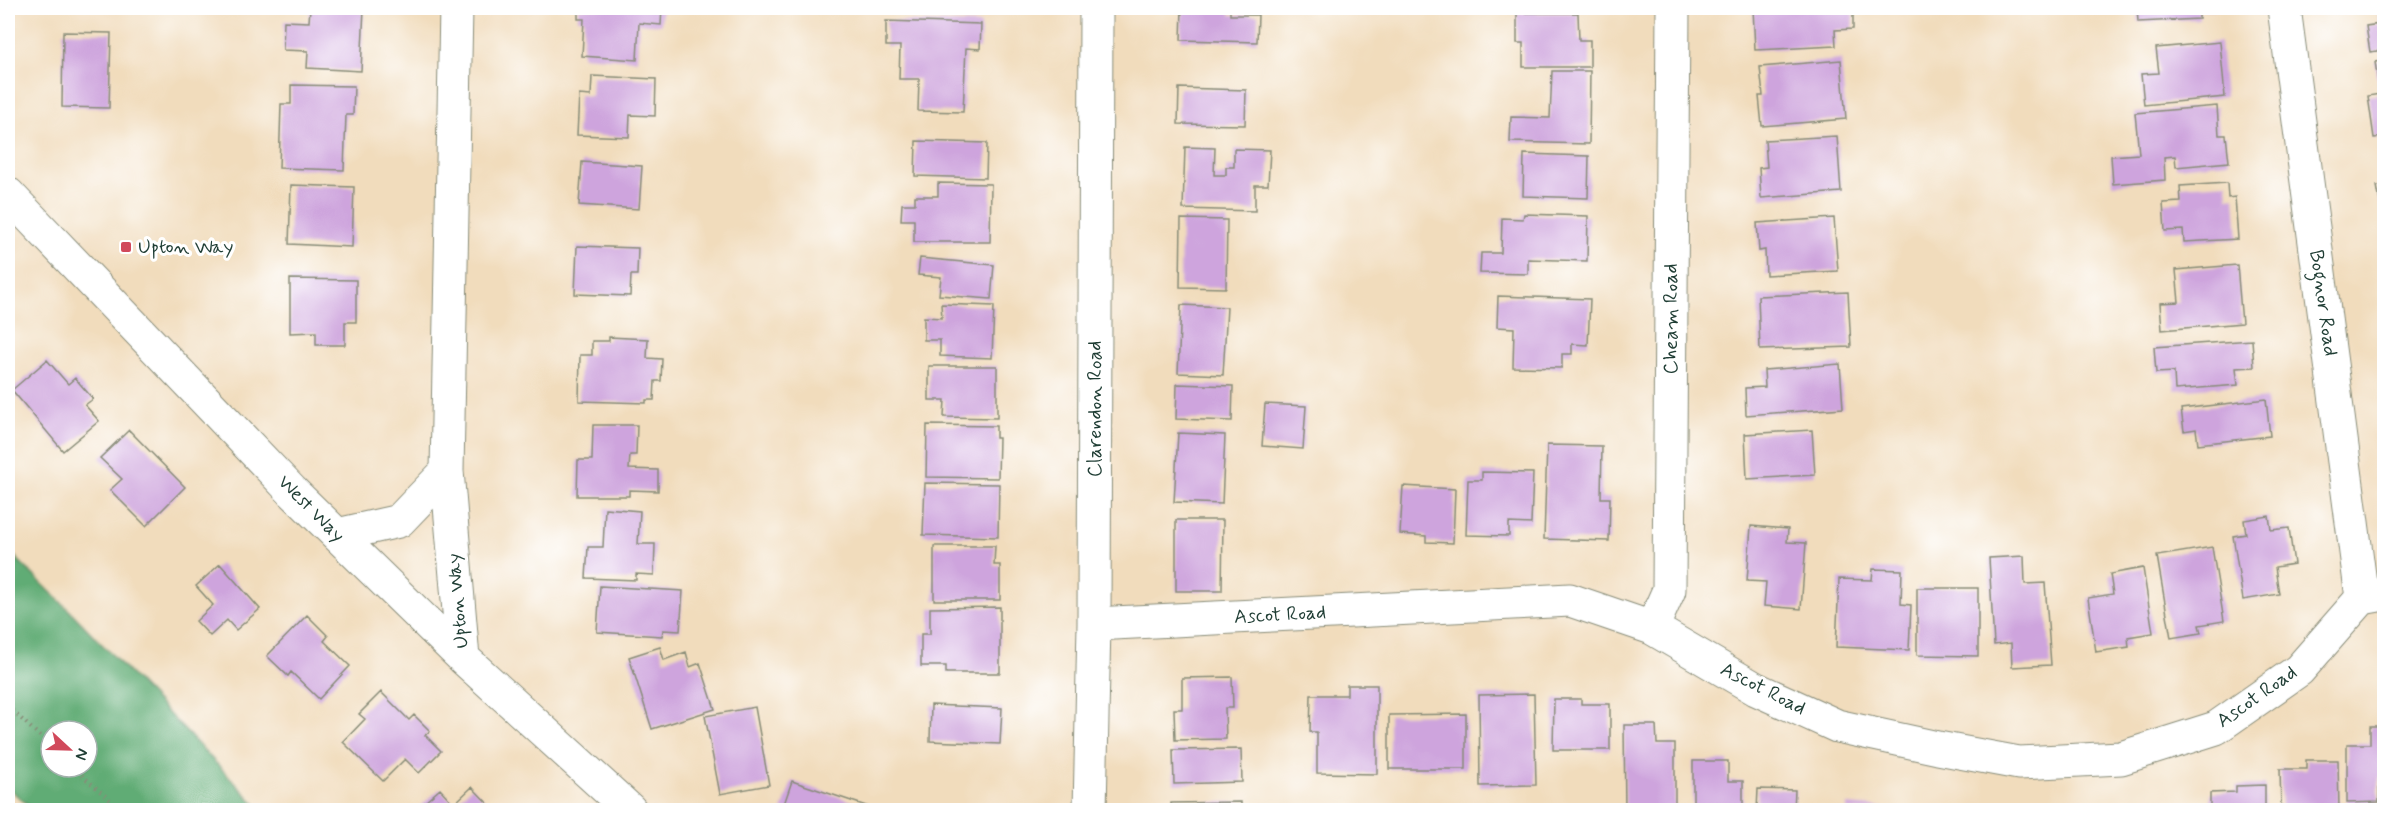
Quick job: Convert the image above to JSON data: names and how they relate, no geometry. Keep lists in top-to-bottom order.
{
  "streets": {
    "street": [
      "Bognor Road",
      "Cheam Road",
      "Clarendon Road",
      "West Way",
      "Upton Way",
      "Ascot Road"
    ]
  },
  "crossings": [
    ["Bognor Road", "Ascot Road"],
    ["Cheam Road", "Ascot Road"],
    ["Clarendon Road", "Ascot Road"],
    ["West Way", "Upton Way"]
  ],
  "places": {
    "transit": ["Upton Way"]
  },
  "north": "right"
}
